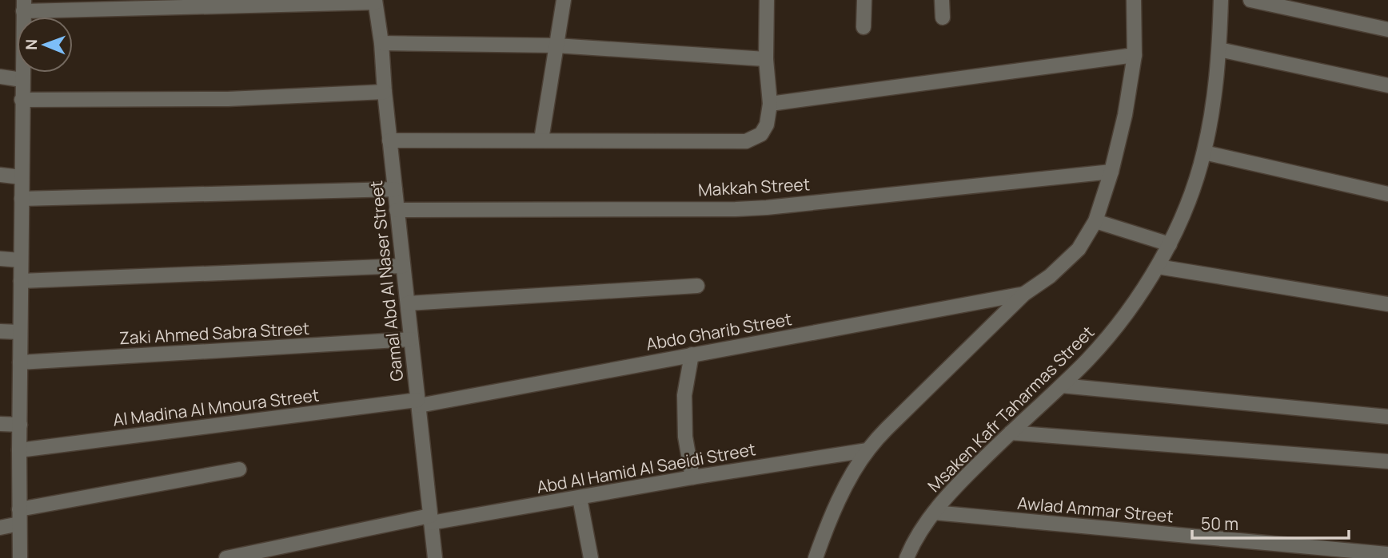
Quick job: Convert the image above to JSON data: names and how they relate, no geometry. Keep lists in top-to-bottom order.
{
  "streets": {
    "street": [
      "Makkah Street",
      "Gamal Abd Al Naser Street",
      "Abdo Gharib Street",
      "Zaki Ahmed Sabra Street",
      "Al Madina Al Mnoura Street",
      "Msaken Kafr Taharmas Street",
      "Abd Al Hamid Al Saeidi Street",
      "Awlad Ammar Street"
    ]
  },
  "crossings": [
    ["Makkah Street", "Gamal Abd Al Naser Street"],
    ["Gamal Abd Al Naser Street", "Abdo Gharib Street"],
    ["Gamal Abd Al Naser Street", "Zaki Ahmed Sabra Street"],
    ["Gamal Abd Al Naser Street", "Al Madina Al Mnoura Street"],
    ["Gamal Abd Al Naser Street", "Abd Al Hamid Al Saeidi Street"],
    ["Abdo Gharib Street", "Al Madina Al Mnoura Street"],
    ["Msaken Kafr Taharmas Street", "Awlad Ammar Street"]
  ],
  "scale_bar": "50 m",
  "north": "left"
}
